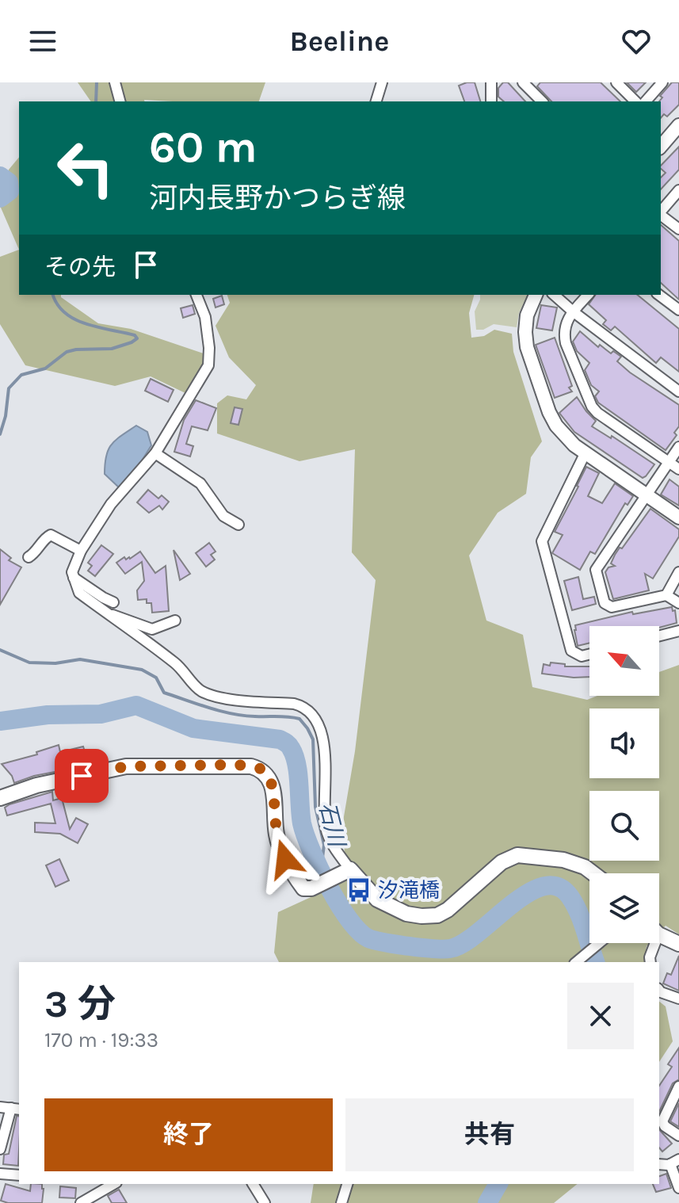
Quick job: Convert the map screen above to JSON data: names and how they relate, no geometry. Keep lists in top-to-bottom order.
{
  "water": ["石川"],
  "places": {
    "bus stop": ["汐滝橋"]
  },
  "north": "top left",
  "page": {
    "header": "Beeline",
    "turn": ["60 m", "河内長野かつらぎ線"],
    "then": "その先",
    "heading": ["3 分", "170 m · 19:33"],
    "buttons": ["終了", "共有"]
  }
}
